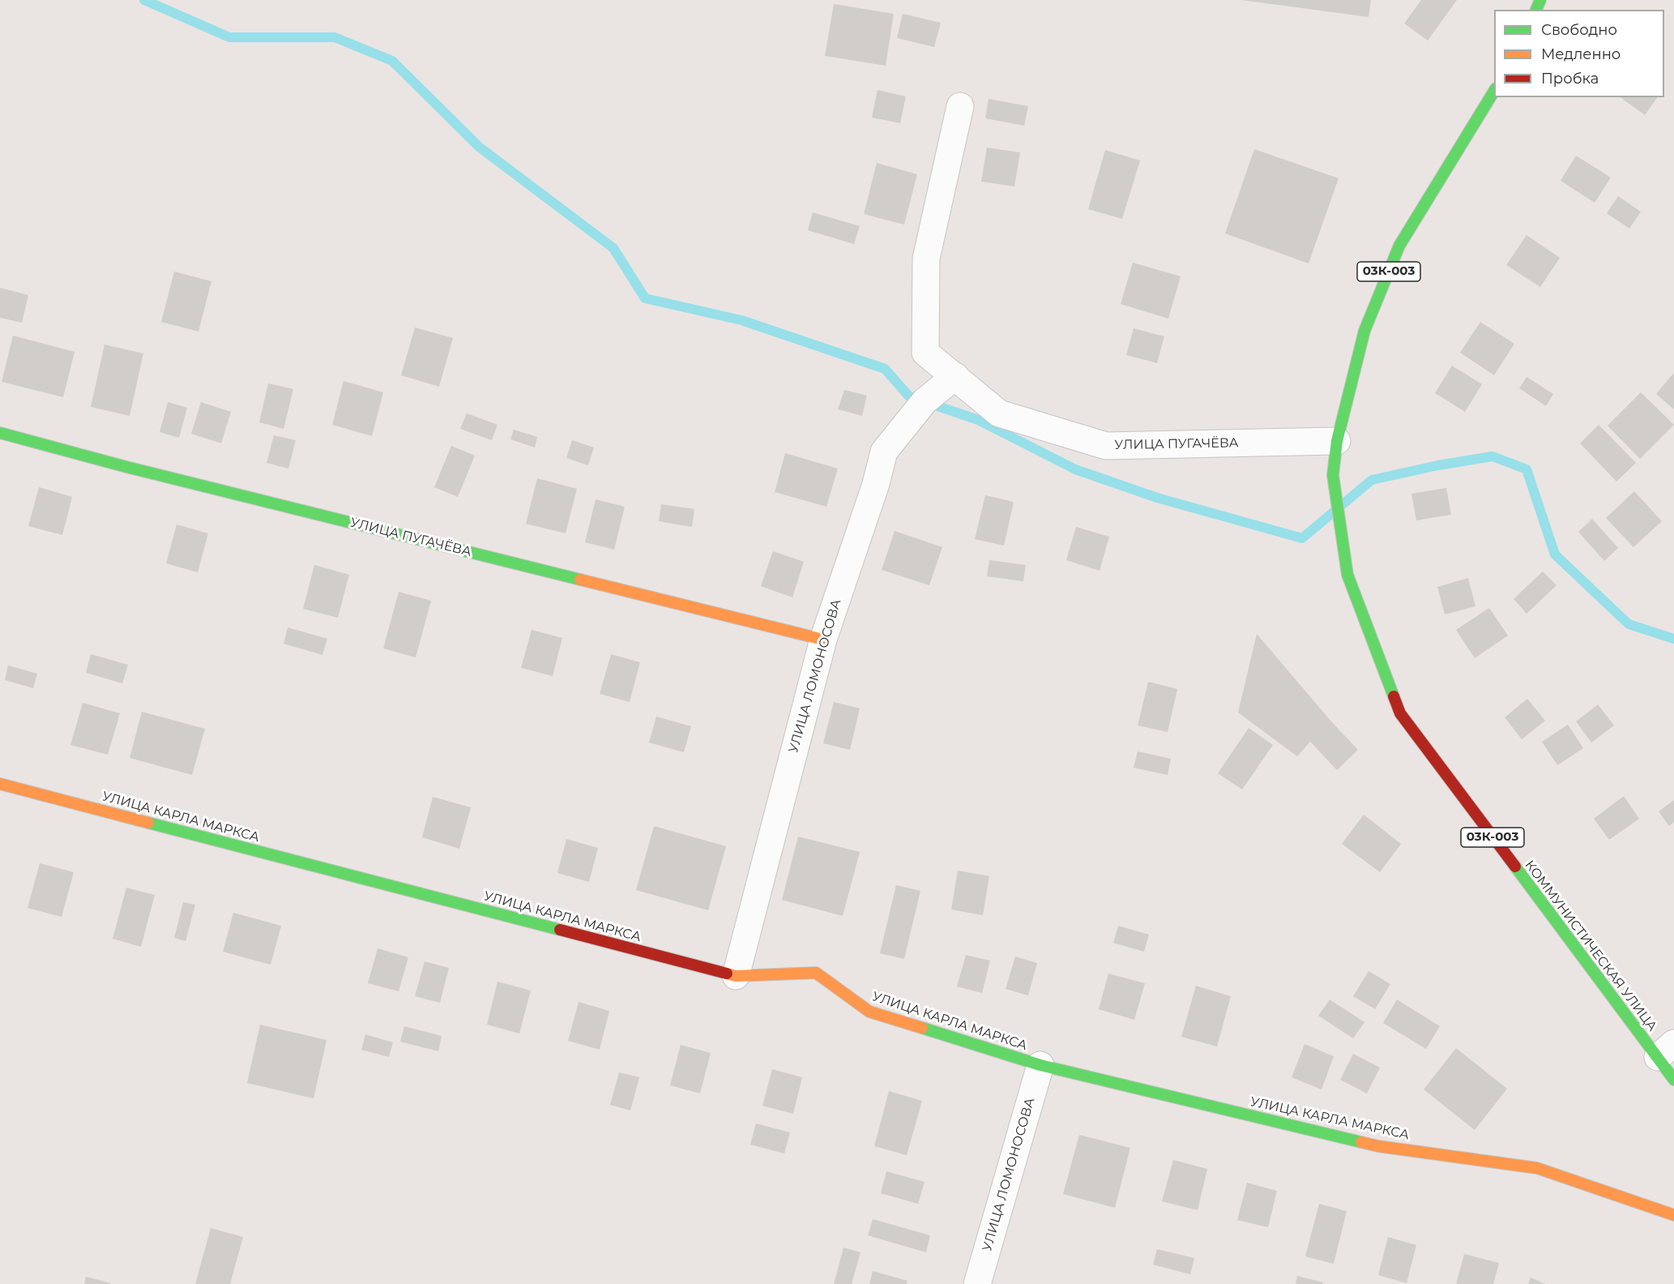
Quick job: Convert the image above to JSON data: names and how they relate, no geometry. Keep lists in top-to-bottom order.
{
  "streets": {
    "street": [
      "03К-003",
      "УЛИЦА ПУГАЧЁВА",
      "УЛИЦА ЛОМОНОСОВА",
      "УЛИЦА КАРЛА МАРКСА",
      "КОММУНИСТИЧЕСКАЯ УЛИЦА"
    ]
  },
  "crossings": [
    ["УЛИЦА ПУГАЧЁВА", "УЛИЦА ЛОМОНОСОВА"],
    ["УЛИЦА ПУГАЧЁВА", "КОММУНИСТИЧЕСКАЯ УЛИЦА"],
    ["УЛИЦА ЛОМОНОСОВА", "УЛИЦА КАРЛА МАРКСА"]
  ],
  "legend": ["Свободно", "Медленно", "Пробка"]
}
